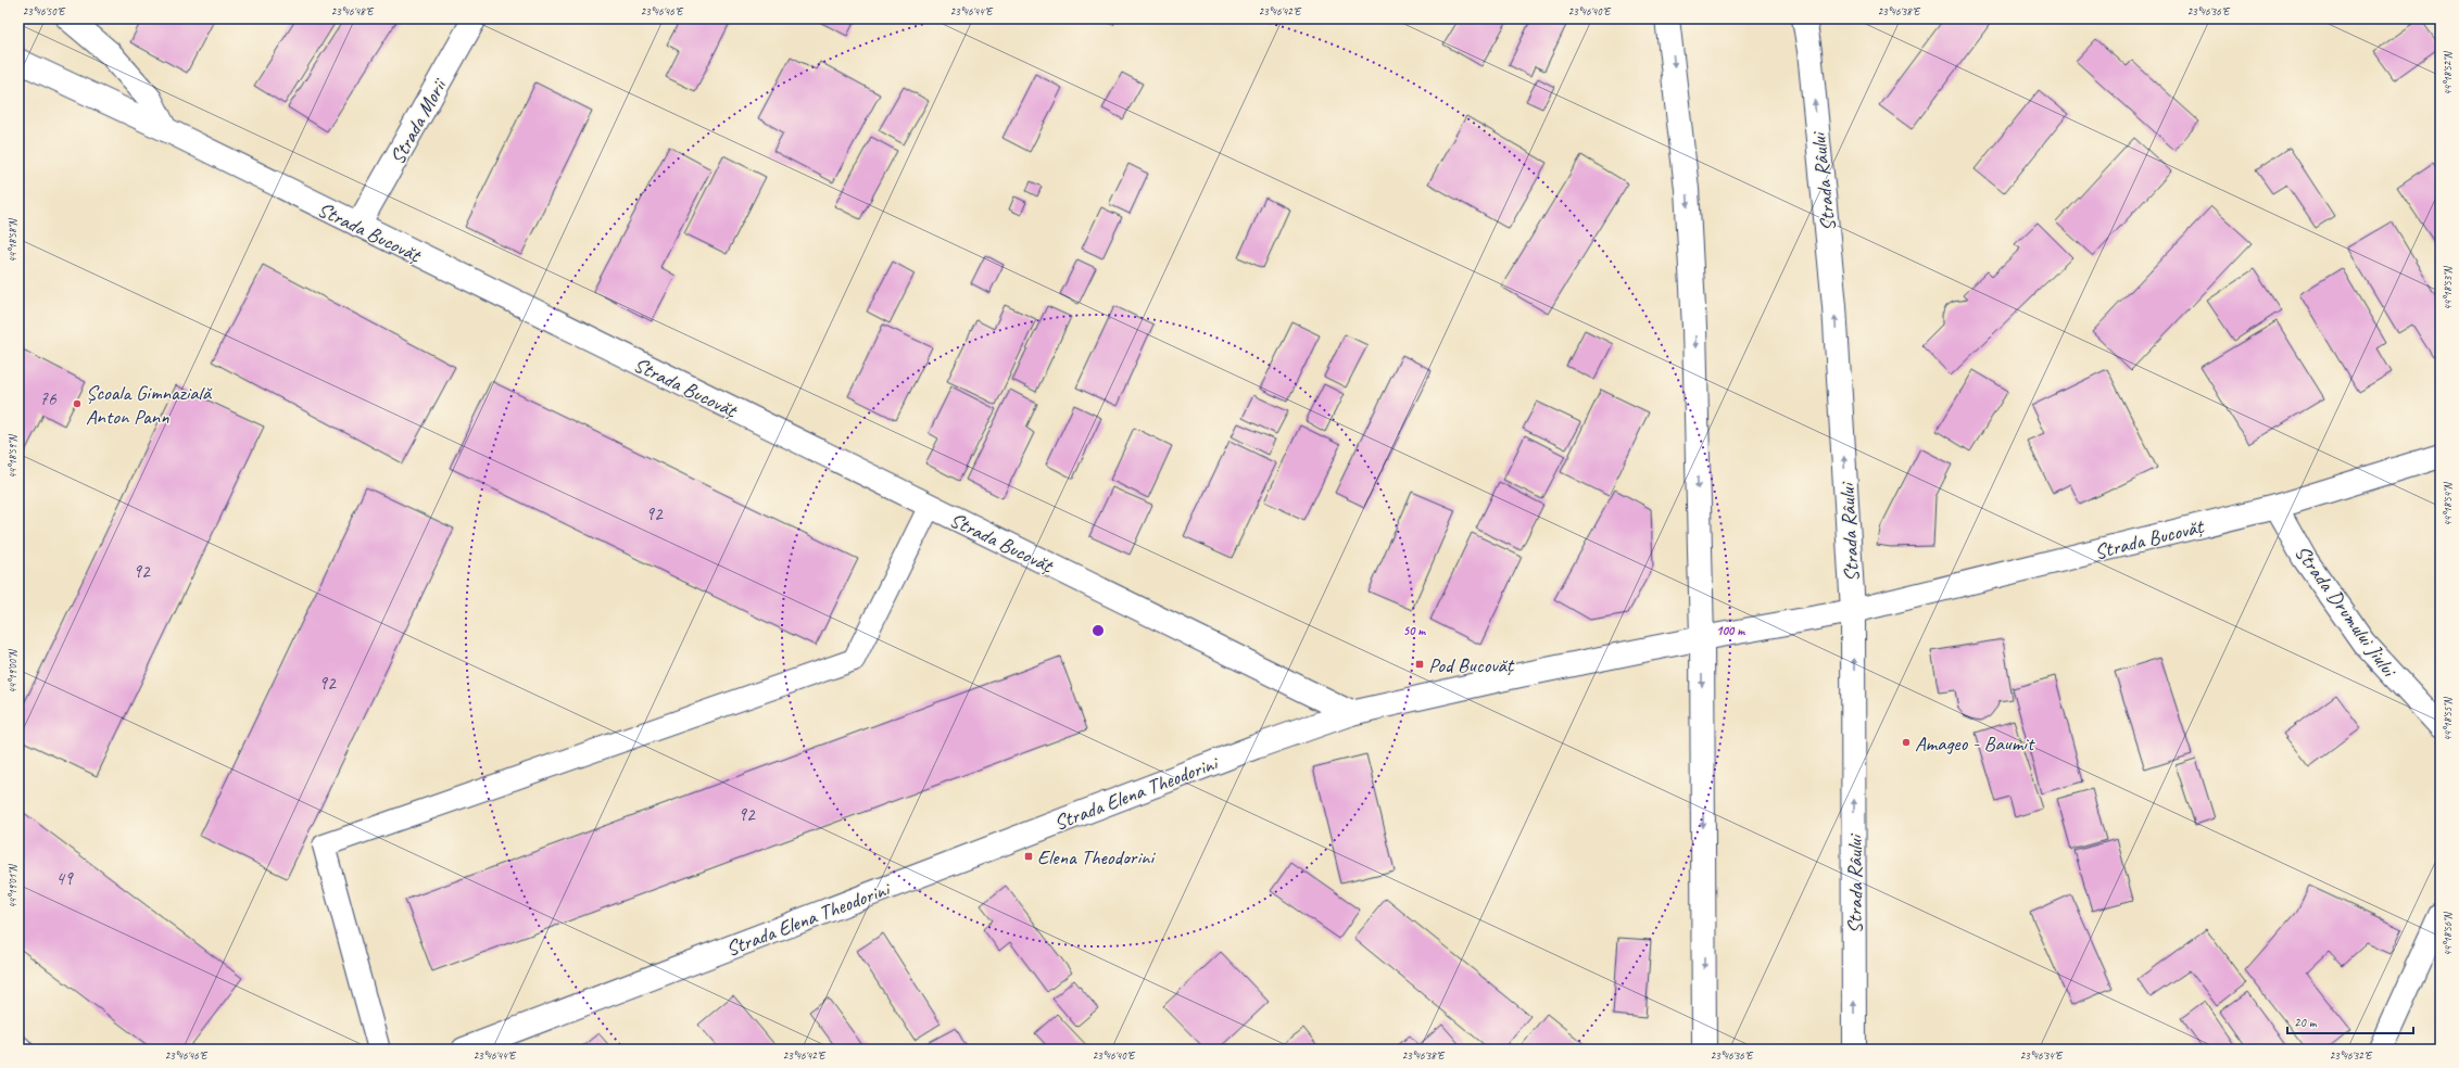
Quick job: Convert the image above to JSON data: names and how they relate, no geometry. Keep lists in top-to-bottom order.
{
  "streets": {
    "main road": [
      "Strada Morii",
      "Strada Râului",
      "Strada Bucovăț",
      "Strada Drumului Jiului",
      "Strada Elena Theodorini"
    ]
  },
  "crossings": [
    ["Strada Morii", "Strada Bucovăț"],
    ["Strada Râului", "Strada Bucovăț"],
    ["Strada Bucovăț", "Strada Drumului Jiului"],
    ["Strada Bucovăț", "Strada Elena Theodorini"]
  ],
  "places": {
    "other": ["Școala Gimnazială Anton Pann", "Amageo - Baumit"],
    "transit": ["Pod Bucovăț", "Elena Theodorini"]
  },
  "house_numbers": [
    "76",
    "92",
    "92",
    "92",
    "92",
    "49"
  ],
  "scale_bar": "20 m",
  "coordinates": [
    "23°46'50\"E",
    "23°46'48\"E",
    "23°46'46\"E",
    "23°46'44\"E",
    "23°46'42\"E",
    "23°46'40\"E",
    "23°46'38\"E",
    "23°46'36\"E",
    "44°18'52\"N",
    "44°18'58\"N",
    "44°18'53\"N",
    "44°18'59\"N",
    "44°18'54\"N",
    "44°19'00\"N",
    "44°18'55\"N",
    "44°19'01\"N",
    "44°18'56\"N",
    "23°46'34\"E",
    "23°46'32\"E"
  ],
  "rings": ["50 m", "100 m"]
}
